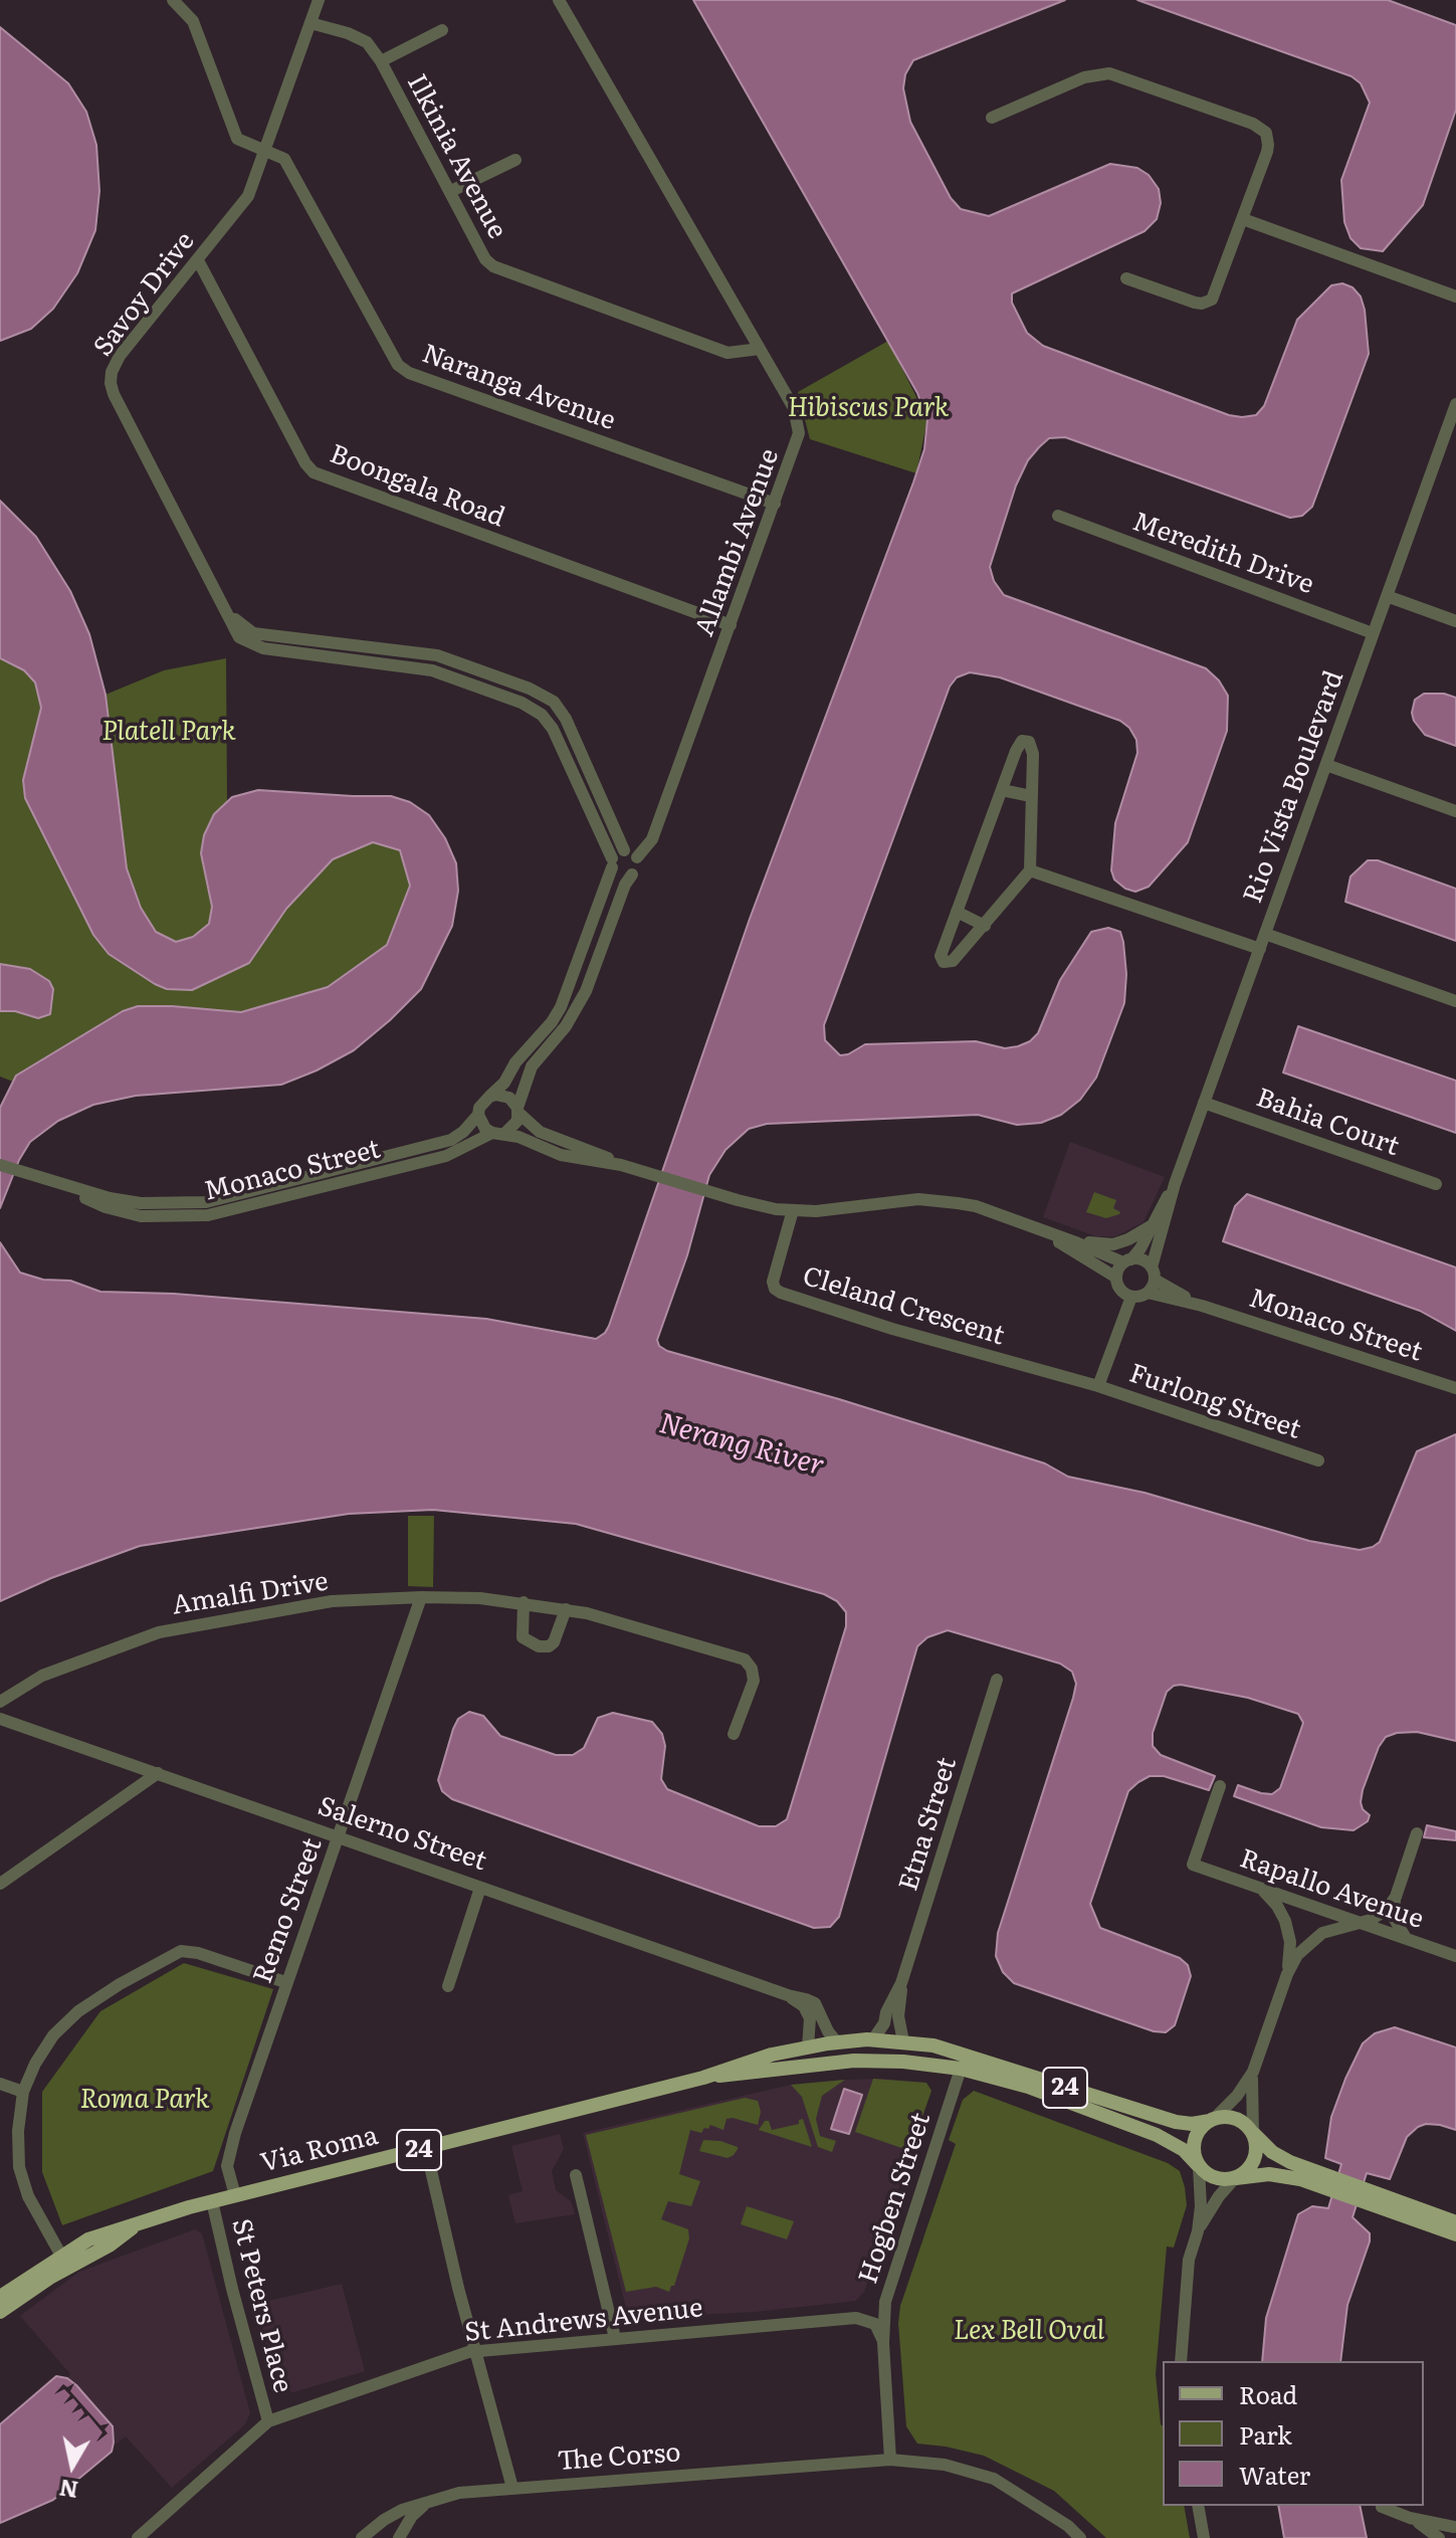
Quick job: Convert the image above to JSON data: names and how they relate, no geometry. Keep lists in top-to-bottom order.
{
  "streets": {
    "main road": ["24", "Via Roma"],
    "street": [
      "Ilkinia Avenue",
      "Savoy Drive",
      "Naranga Avenue",
      "Boongala Road",
      "Allambi Avenue",
      "Meredith Drive",
      "Rio Vista Boulevard",
      "Bahia Court",
      "Monaco Street",
      "Cleland Crescent",
      "Furlong Street",
      "Amalfi Drive",
      "Etna Street",
      "Salerno Street",
      "Rapallo Avenue",
      "Remo Street",
      "Hogben Street",
      "St Peters Place",
      "St Andrews Avenue",
      "The Corso"
    ]
  },
  "crossings": [
    ["Ilkinia Avenue", "Savoy Drive"],
    ["Ilkinia Avenue", "Allambi Avenue"],
    ["Savoy Drive", "Naranga Avenue"],
    ["Savoy Drive", "Boongala Road"],
    ["Savoy Drive", "Allambi Avenue"],
    ["Naranga Avenue", "Allambi Avenue"],
    ["Boongala Road", "Allambi Avenue"],
    ["Meredith Drive", "Rio Vista Boulevard"],
    ["Rio Vista Boulevard", "Bahia Court"],
    ["Rio Vista Boulevard", "Monaco Street"],
    ["Cleland Crescent", "Furlong Street"],
    ["Amalfi Drive", "Remo Street"],
    ["Etna Street", "Via Roma"],
    ["Salerno Street", "Remo Street"],
    ["Salerno Street", "Via Roma"],
    ["Remo Street", "Via Roma"],
    ["24", "Via Roma"],
    ["24", "Hogben Street"],
    ["Via Roma", "Hogben Street"],
    ["Via Roma", "St Peters Place"],
    ["Hogben Street", "St Andrews Avenue"],
    ["St Peters Place", "St Andrews Avenue"]
  ],
  "water": ["Nerang River"],
  "parks": [
    "Hibiscus Park",
    "Platell Park",
    "Roma Park",
    "Lex Bell Oval"
  ],
  "legend": ["Road", "Park", "Water"],
  "north": "bottom"
}
